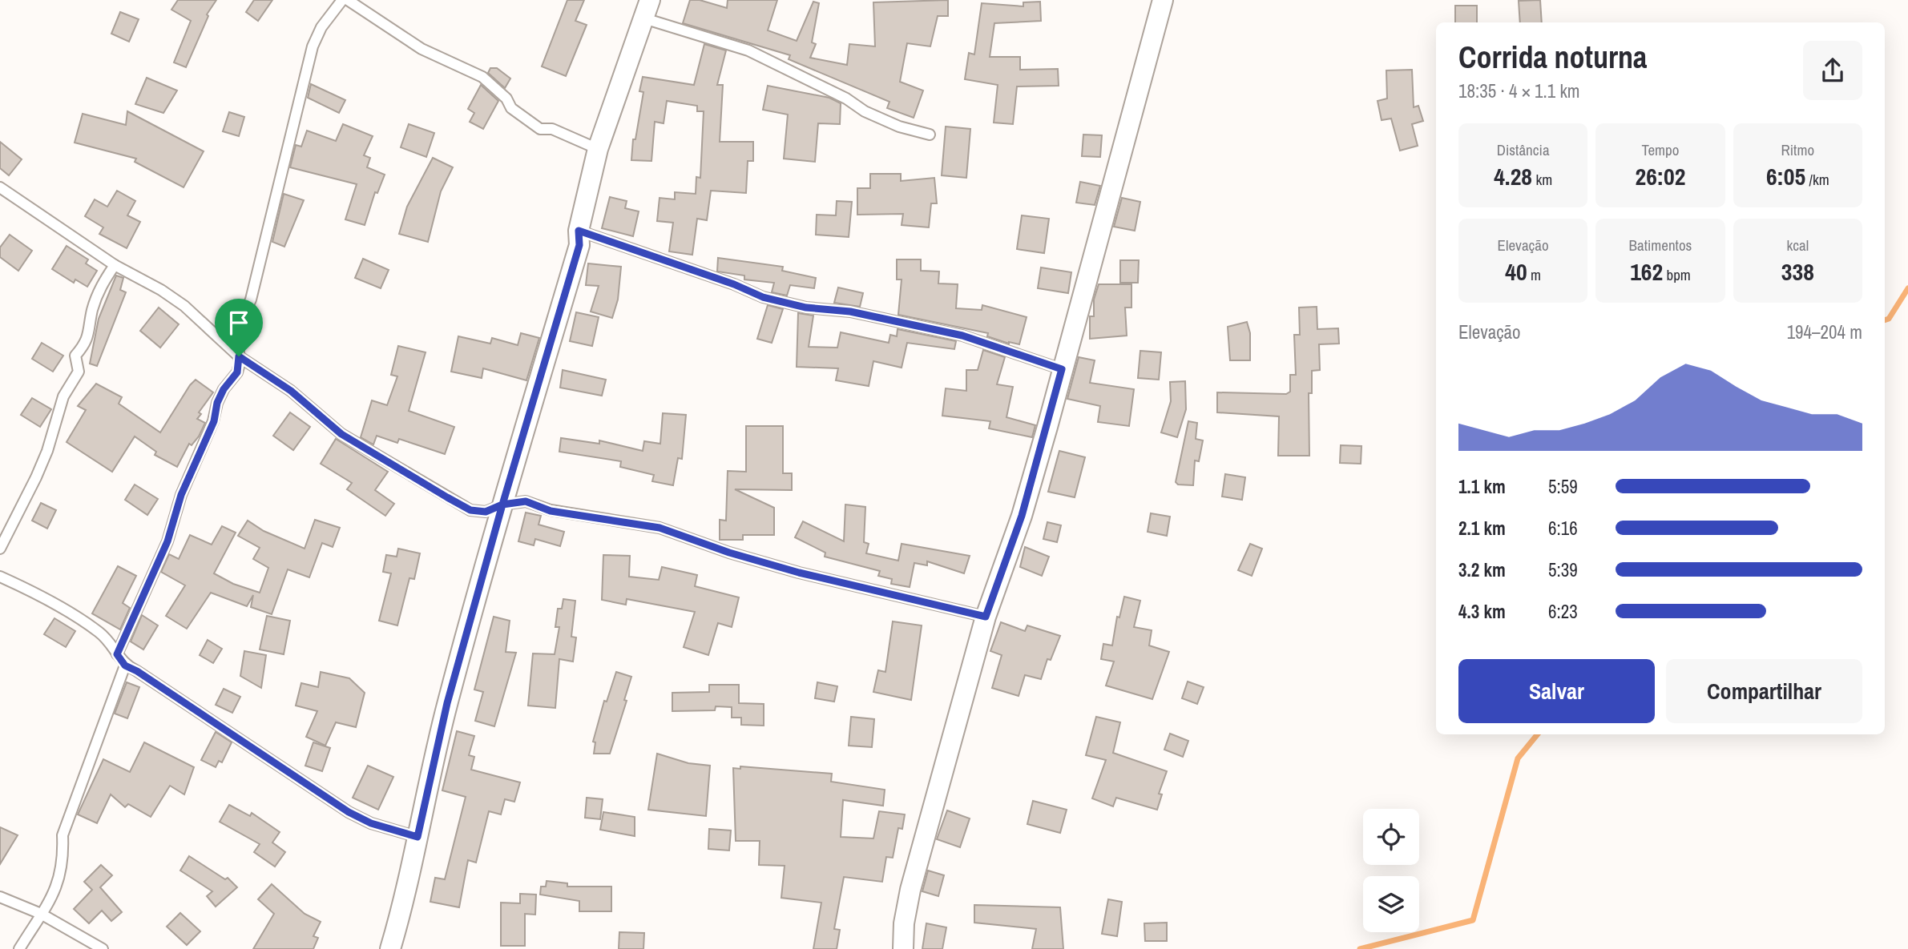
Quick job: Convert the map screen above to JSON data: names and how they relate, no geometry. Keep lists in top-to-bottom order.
{
  "page": {
    "heading": ["Corrida noturna", "18:35 · 4 × 1.1 km"],
    "stats": [
      ["Distância", "4.28 km"],
      ["Tempo", "26:02"],
      ["Ritmo", "6:05 /km"],
      ["Elevação", "40 m"],
      ["Batimentos", "162 bpm"],
      ["kcal", "338"]
    ],
    "chart": ["Elevação", "194–204 m"],
    "list": [
      {
        "name": "1.1 km",
        "note": "5:59"
      },
      {
        "name": "2.1 km",
        "note": "6:16"
      },
      {
        "name": "3.2 km",
        "note": "5:39"
      },
      {
        "name": "4.3 km",
        "note": "6:23"
      }
    ],
    "buttons": ["Salvar", "Compartilhar"]
  }
}
